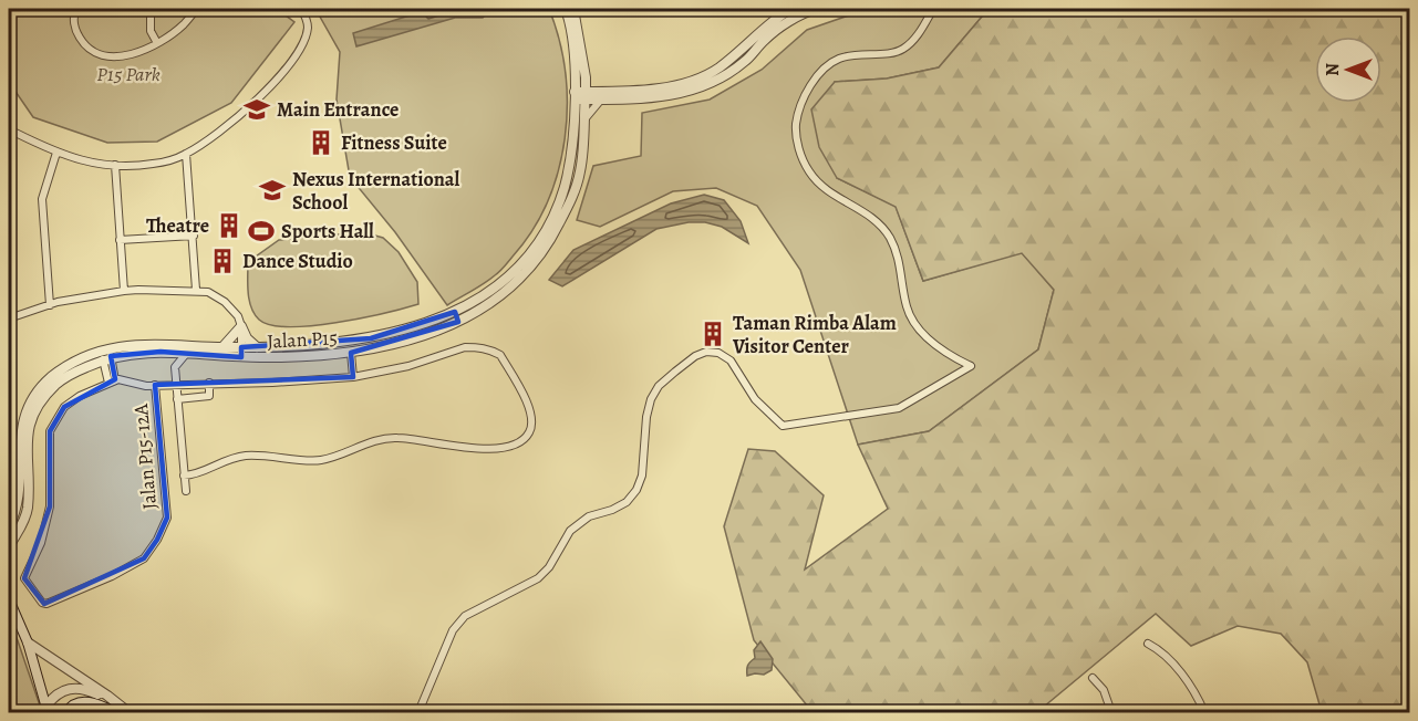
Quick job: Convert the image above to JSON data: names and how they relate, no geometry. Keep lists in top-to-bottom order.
{
  "streets": {
    "street": ["Jalan P15", "Jalan P15-12A"]
  },
  "crossings": [
    ["Jalan P15", "Jalan P15-12A"]
  ],
  "parks": ["P15 Park"],
  "places": {
    "school or university": ["Main Entrance", "Nexus International School"],
    "building": [
      "Fitness Suite",
      "Theatre",
      "Dance Studio",
      "Taman Rimba Alam Visitor Center"
    ],
    "sports": ["Sports Hall"]
  },
  "north": "left"
}
